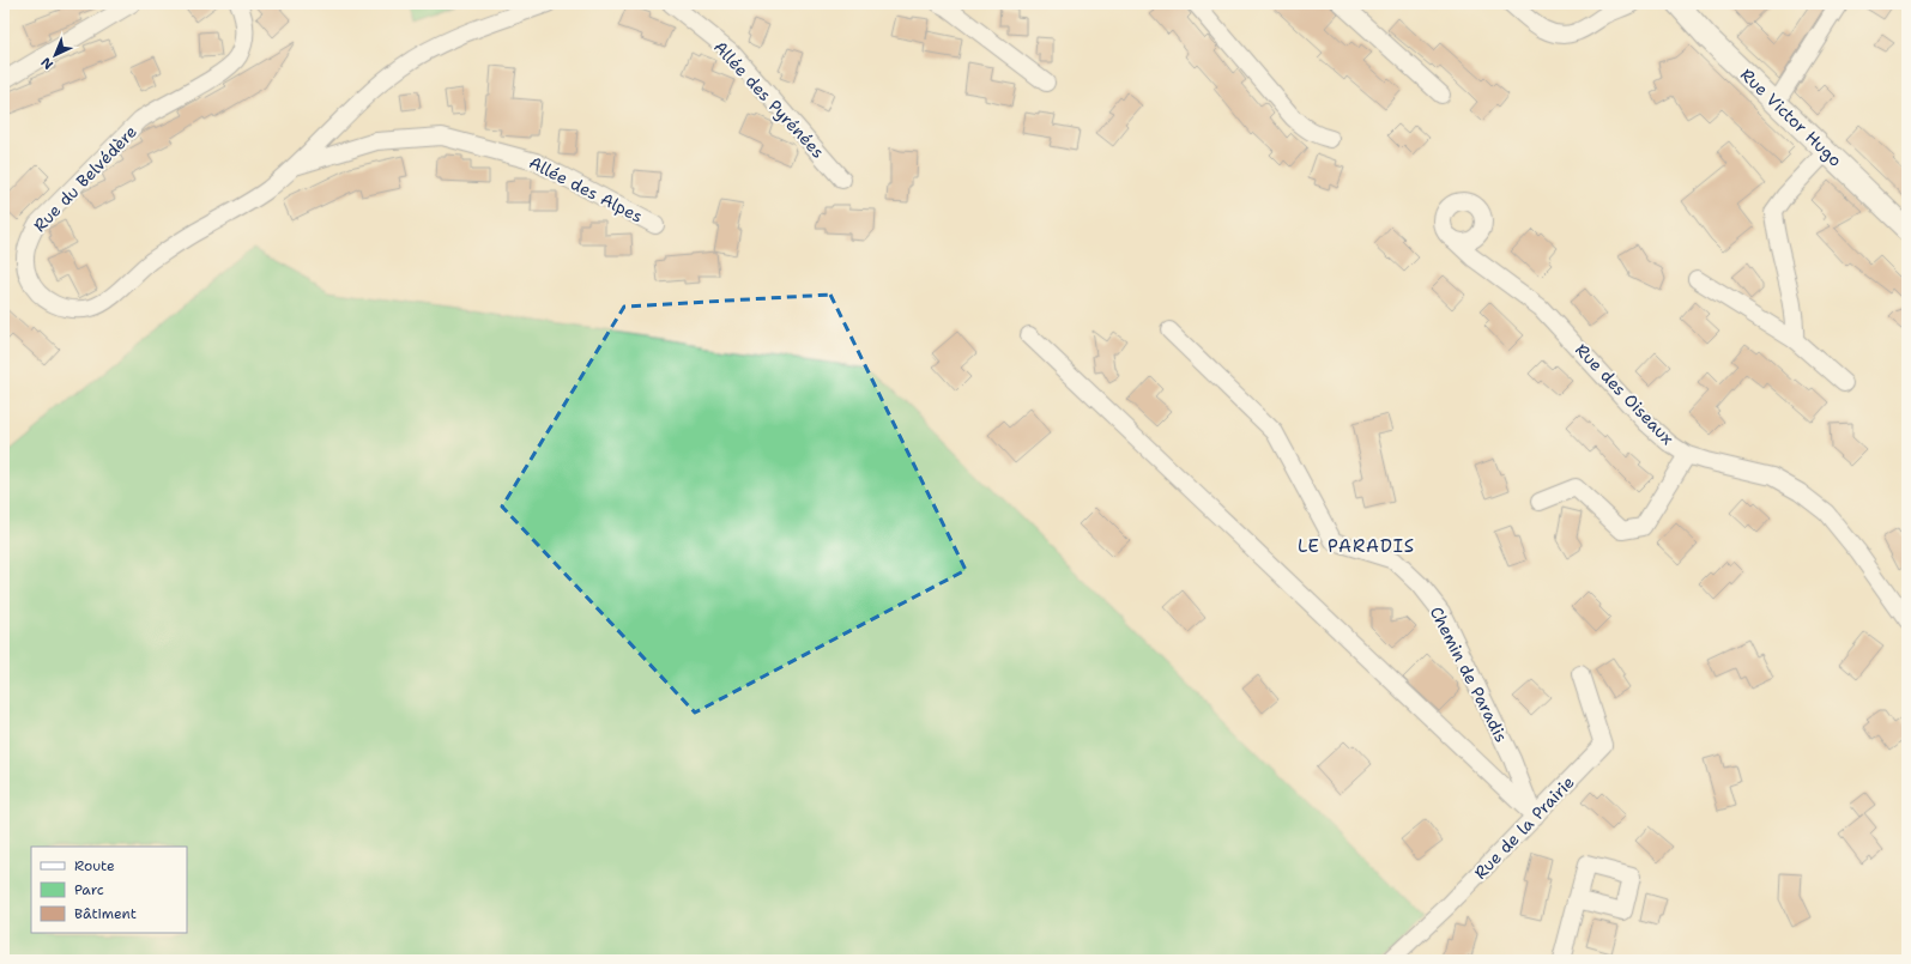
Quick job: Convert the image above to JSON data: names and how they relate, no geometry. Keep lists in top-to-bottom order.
{
  "streets": {
    "main road": ["Rue Victor Hugo"],
    "street": [
      "Allée des Pyrénées",
      "Rue du Belvédère",
      "Allée des Alpes",
      "Rue des Oiseaux",
      "Chemin de Paradis",
      "Rue de la Prairie"
    ]
  },
  "crossings": [
    ["Rue du Belvédère", "Allée des Alpes"],
    ["Chemin de Paradis", "Rue de la Prairie"]
  ],
  "districts": ["LE PARADIS"],
  "legend": ["Route", "Parc", "Bâtiment"],
  "north": "bottom left"
}
